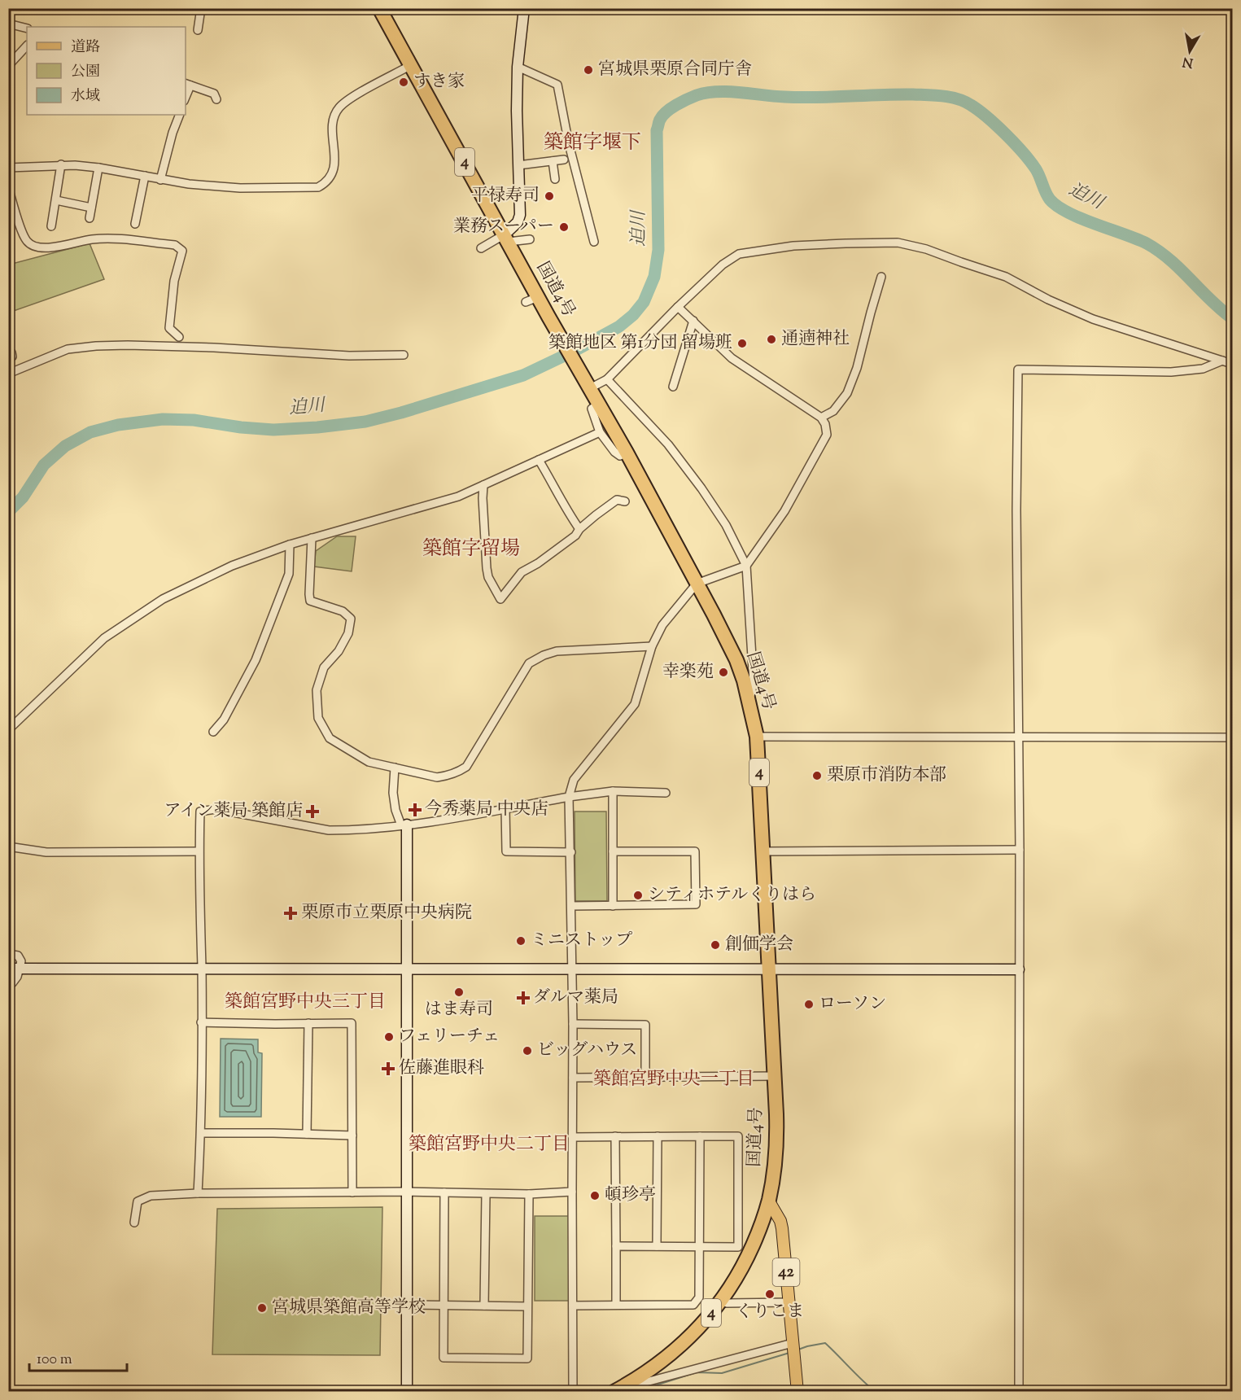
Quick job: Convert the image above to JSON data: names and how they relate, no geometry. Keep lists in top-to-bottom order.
{
  "streets": {
    "highway": ["4", "国道4号"],
    "main road": ["42"]
  },
  "crossings": [
    ["国道4号", "42"]
  ],
  "districts": [
    "築館字堰下",
    "築館字留場",
    "築館宮野中央三丁目",
    "築館宮野中央一丁目",
    "築館宮野中央二丁目"
  ],
  "water": ["迫川"],
  "places": {
    "other": [
      "宮城県栗原合同庁舎",
      "すき家",
      "平禄寿司",
      "業務スーパー",
      "通遖神社",
      "築館地区 第1分団 留場班",
      "幸楽苑",
      "栗原市消防本部",
      "シティホテルくりはら",
      "ミニストップ",
      "創価学会",
      "はま寿司",
      "ローソン",
      "フェリーチェ",
      "ビッグハウス",
      "頓珍亭",
      "くりこま",
      "宮城県築館高等学校"
    ],
    "health": [
      "今秀薬局 中央店",
      "アイン薬局 築館店",
      "栗原市立栗原中央病院",
      "ダルマ薬局",
      "佐藤進眼科"
    ]
  },
  "legend": ["道路", "公園", "水域"],
  "scale_bar": "100 m",
  "north": "bottom"
}
